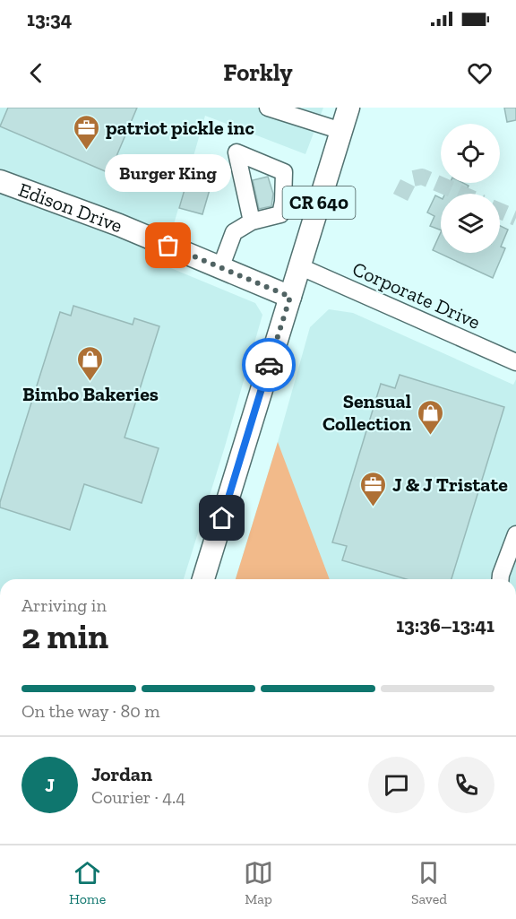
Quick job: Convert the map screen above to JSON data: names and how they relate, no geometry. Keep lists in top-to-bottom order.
{
  "streets": {
    "main road": ["CR 640", "Edison Drive"],
    "street": ["Corporate Drive"]
  },
  "crossings": [
    ["CR 640", "Edison Drive"],
    ["CR 640", "Corporate Drive"]
  ],
  "places": {
    "office": ["patriot pickle inc", "J & J Tristate"],
    "other": ["Burger King"],
    "shop": ["Bimbo Bakeries", "Sensual Collection"]
  },
  "page": {
    "status": "13:34",
    "header": "Forkly",
    "bubble": "Burger King",
    "heading": ["2 min", "Arriving in", "13:36–13:41"],
    "panel": ["Jordan", "Courier · 4.4"],
    "bar": "On the way · 80 m",
    "round": "J",
    "tabs": ["Home", "Map", "Saved"]
  }
}
